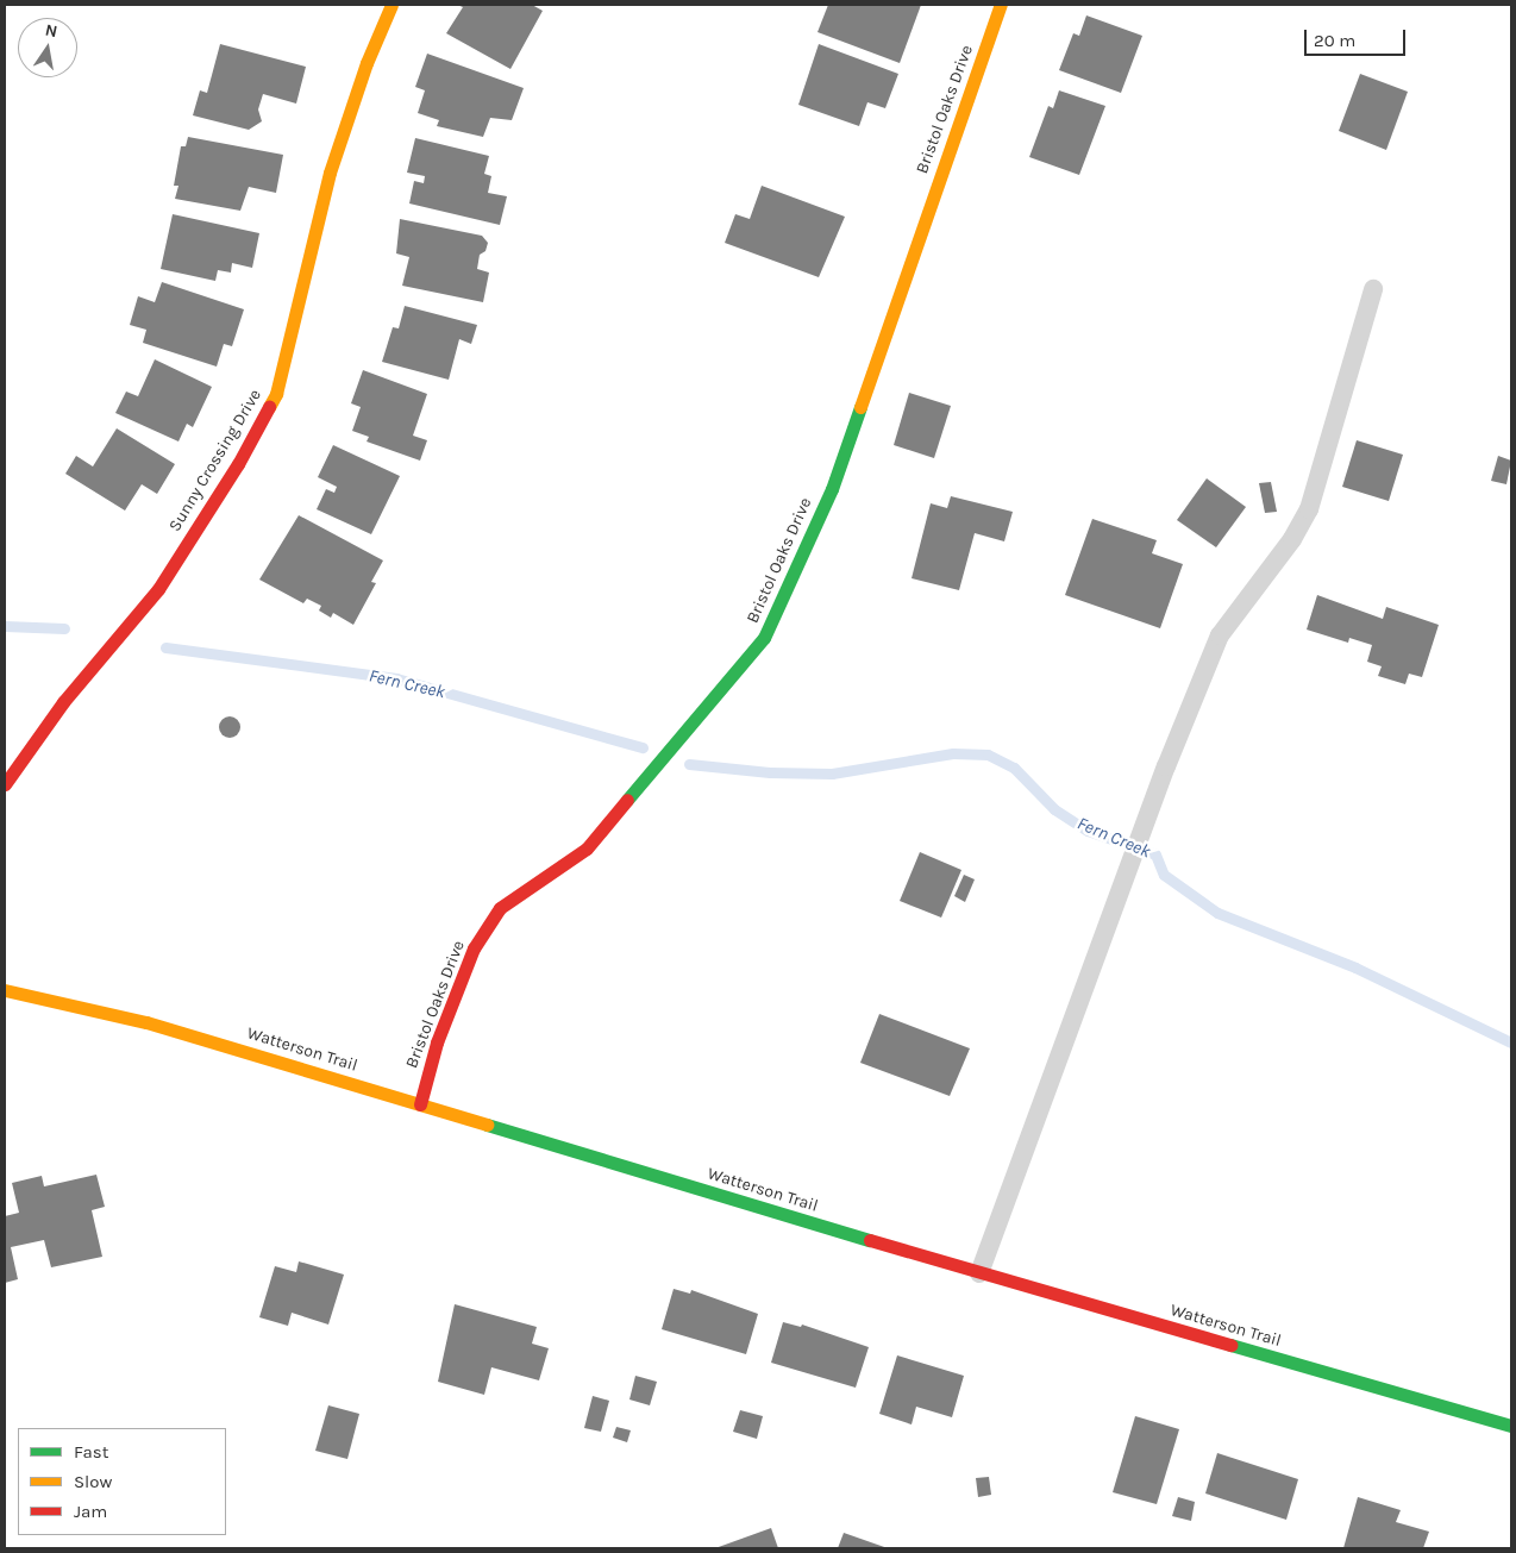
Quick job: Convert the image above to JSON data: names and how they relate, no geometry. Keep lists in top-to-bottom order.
{
  "streets": {
    "street": ["Bristol Oaks Drive", "Sunny Crossing Drive", "Watterson Trail"]
  },
  "crossings": [
    ["Bristol Oaks Drive", "Watterson Trail"]
  ],
  "water": ["Fern Creek"],
  "legend": ["Fast", "Slow", "Jam"],
  "scale_bar": "20 m",
  "north": "top"
}
